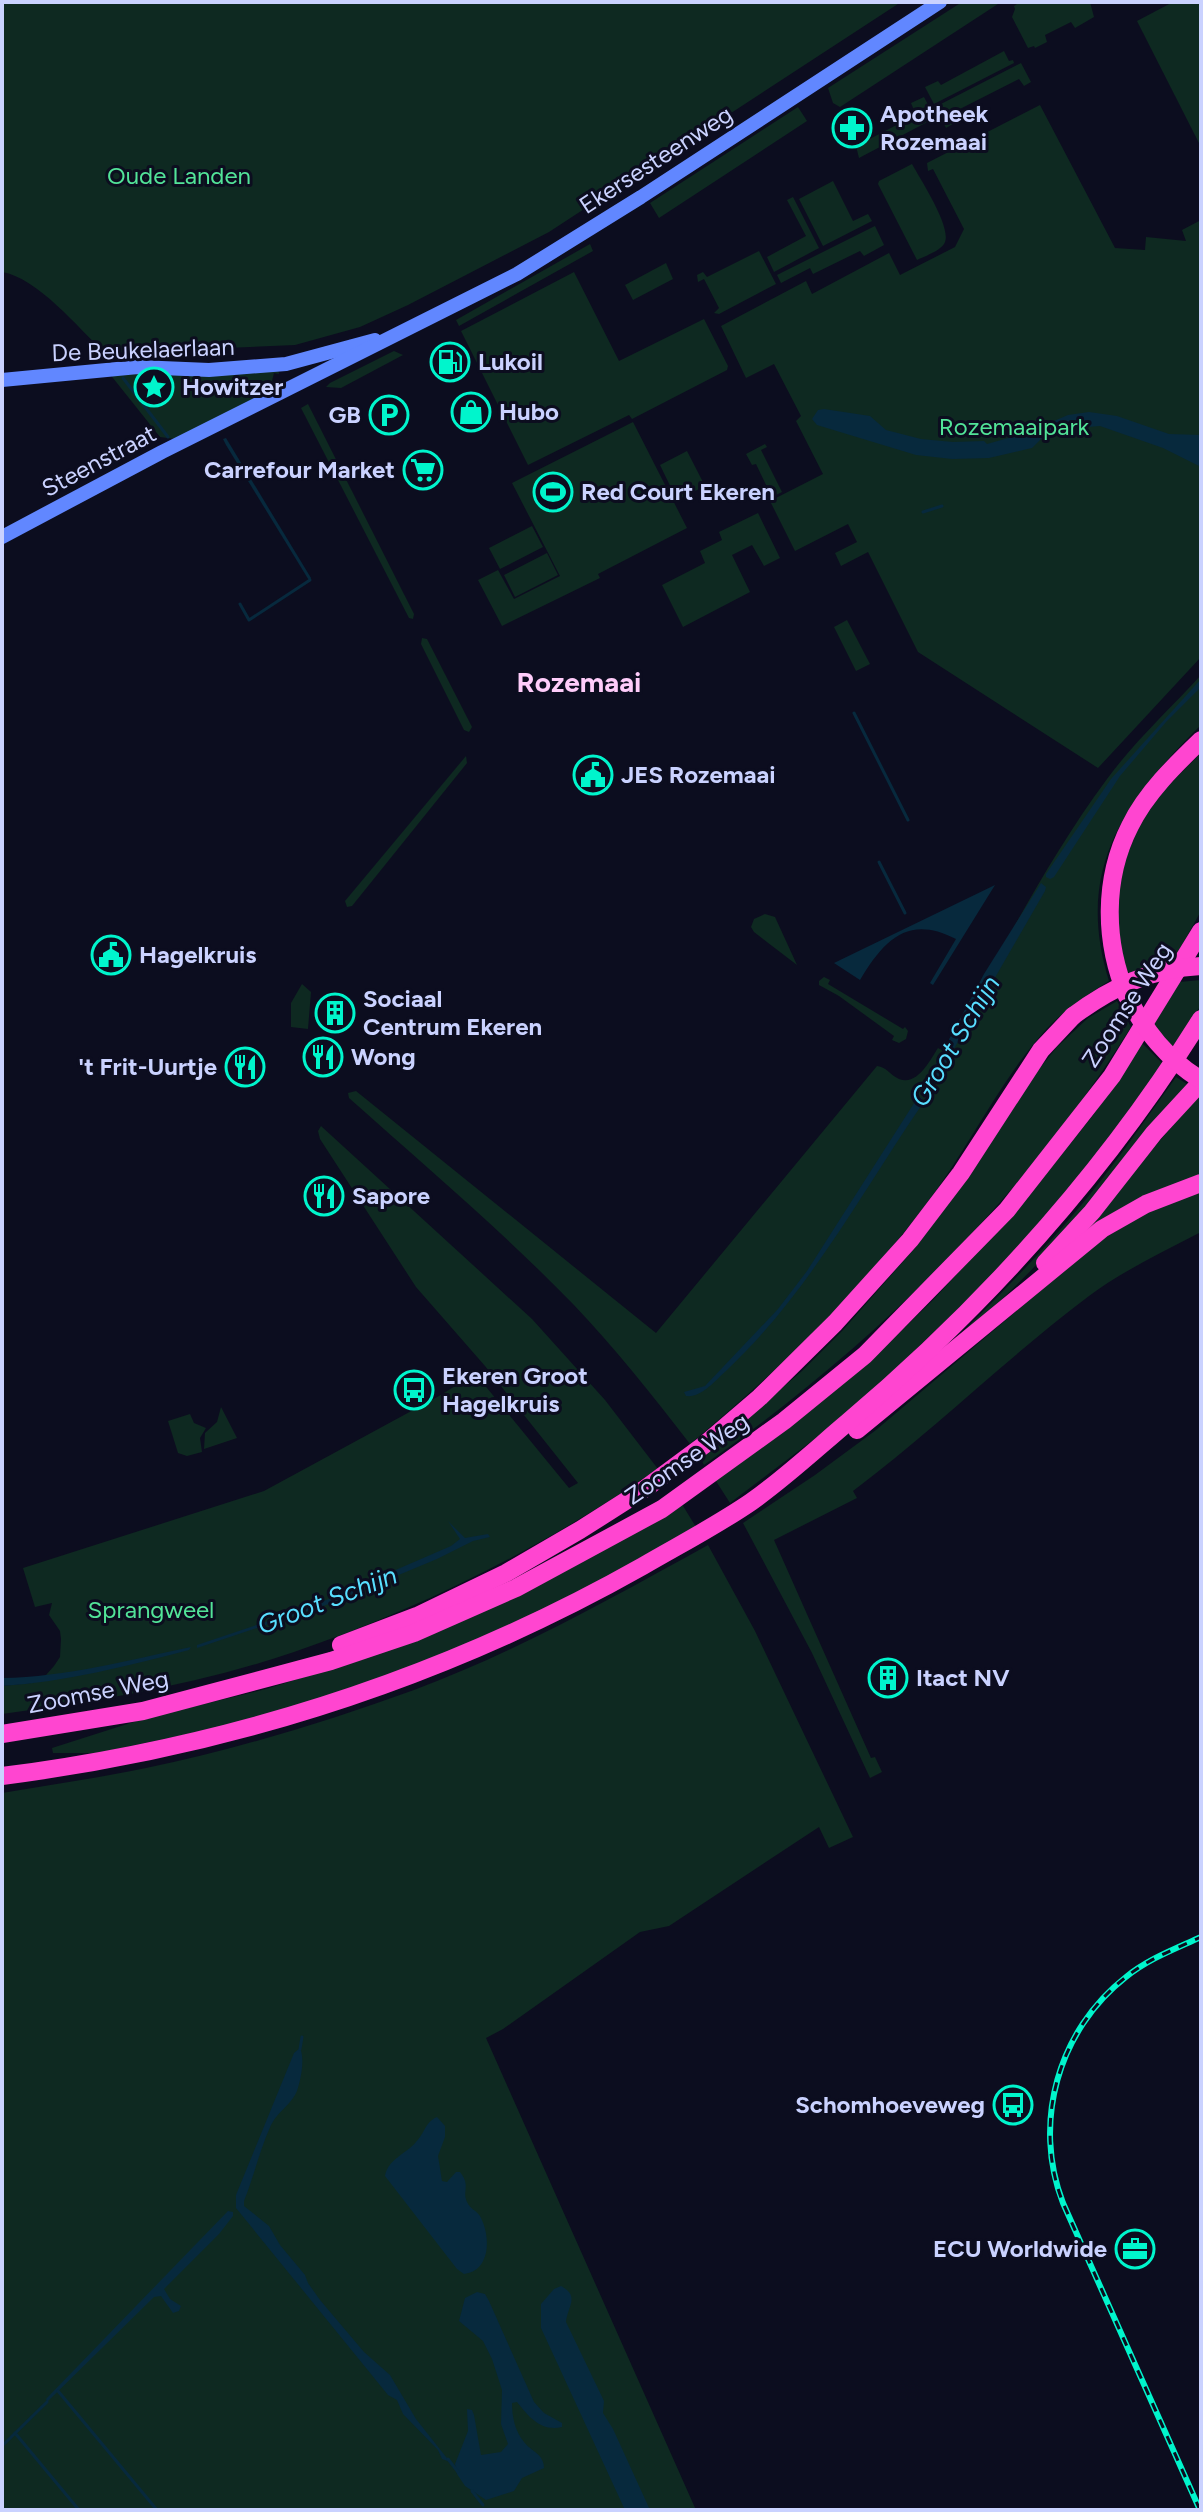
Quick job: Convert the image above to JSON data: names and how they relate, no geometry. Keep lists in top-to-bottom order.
{
  "streets": {
    "highway": ["Zoomse Weg"],
    "main road": ["Ekersesteenweg", "De Beukelaerlaan", "Steenstraat"]
  },
  "crossings": [
    ["Ekersesteenweg", "De Beukelaerlaan"],
    ["Ekersesteenweg", "Steenstraat"]
  ],
  "districts": ["Rozemaai"],
  "water": ["Groot Schijn"],
  "parks": ["Oude Landen", "Rozemaaipark", "Sprangweel"],
  "places": {
    "pharmacy": ["Apotheek Rozemaai"],
    "fuel station": ["Lukoil"],
    "place": ["Howitzer"],
    "shop": ["Hubo"],
    "parking": ["GB"],
    "supermarket": ["Carrefour Market"],
    "sports": ["Red Court Ekeren"],
    "public building": ["JES Rozemaai", "Hagelkruis"],
    "building": ["Sociaal Centrum Ekeren", "Itact NV"],
    "restaurant": ["Wong", "'t Frit-Uurtje", "Sapore"],
    "bus stop": ["Ekeren Groot Hagelkruis", "Schomhoeveweg"],
    "office": ["ECU Worldwide"]
  }
}
